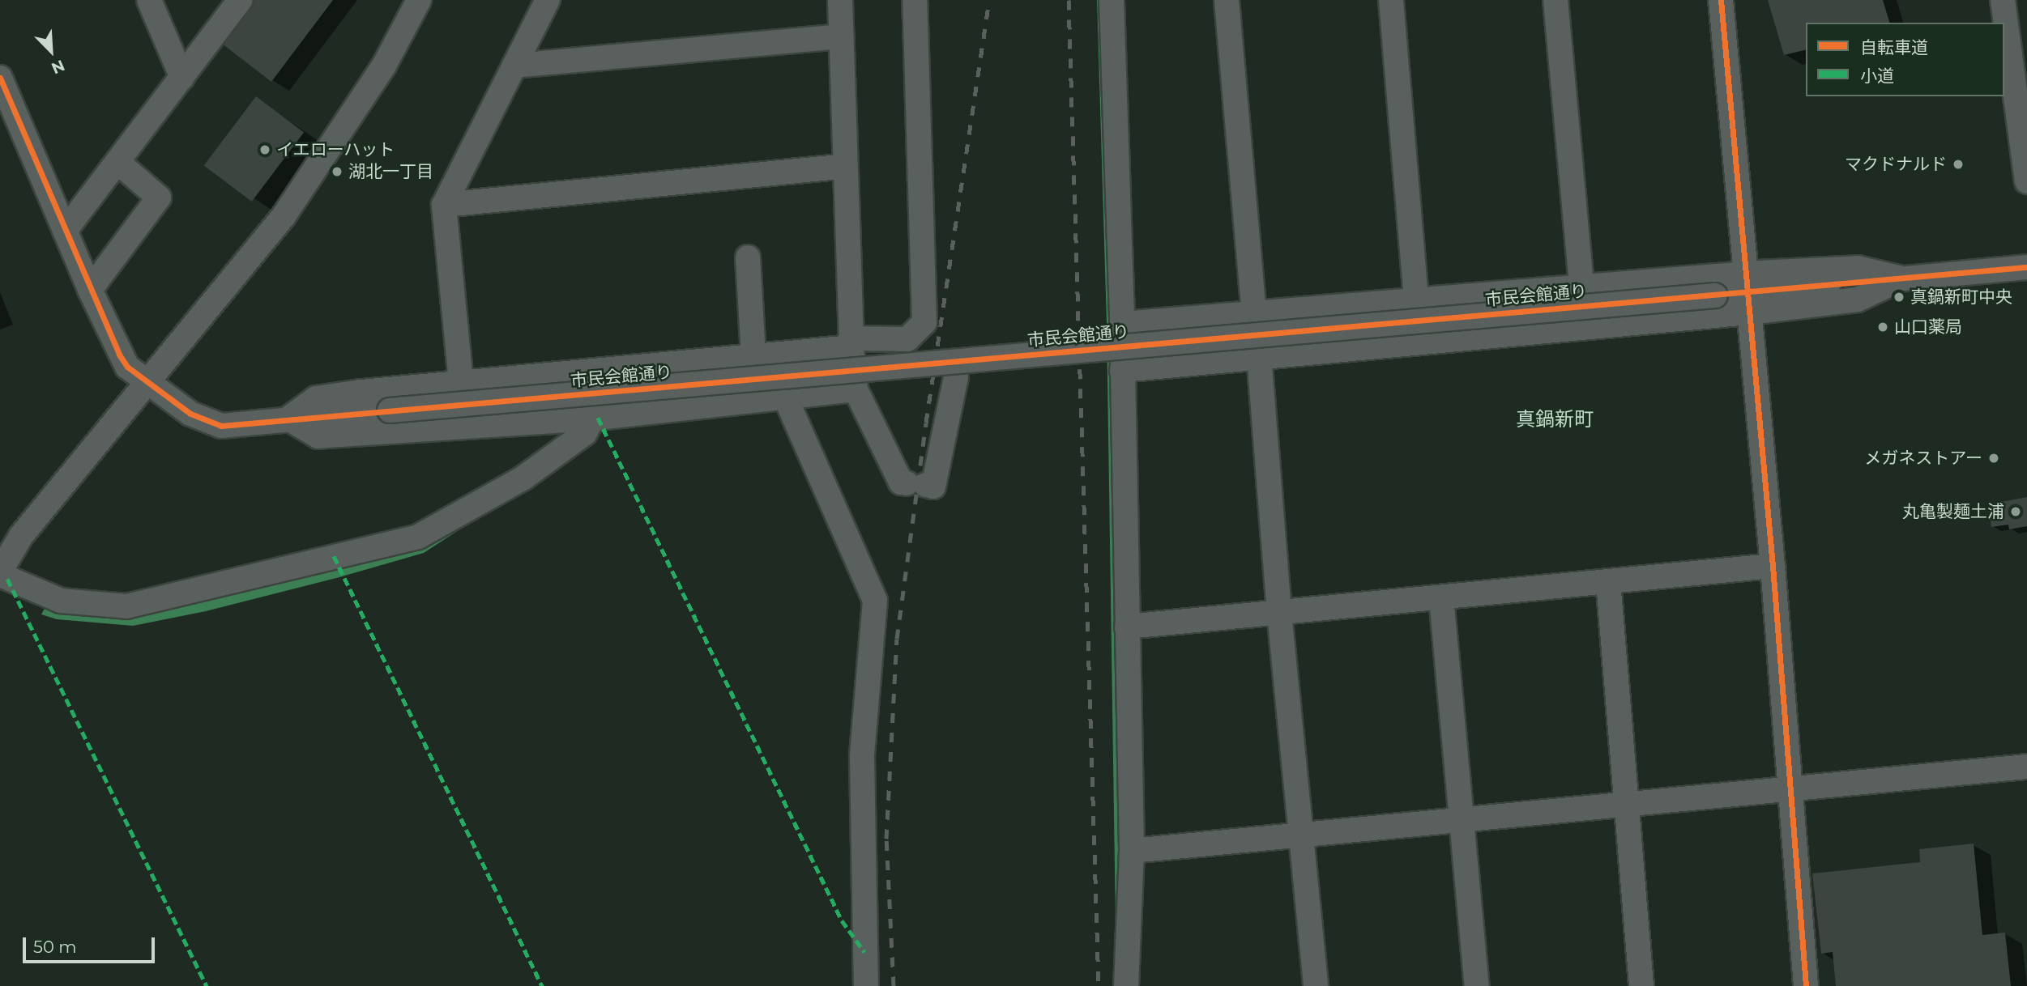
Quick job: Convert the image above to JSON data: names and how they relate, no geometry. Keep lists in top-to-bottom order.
{
  "streets": {
    "street": ["市民会館通り"]
  },
  "districts": ["真鍋新町"],
  "places": [
    "イエローハット",
    "マクドナルド",
    "湖北一丁目",
    "真鍋新町中央",
    "山口薬局",
    "メガネストアー",
    "丸亀製麺土浦"
  ],
  "legend": ["自転車道", "小道"],
  "scale_bar": "50 m",
  "north": "bottom right"
}
